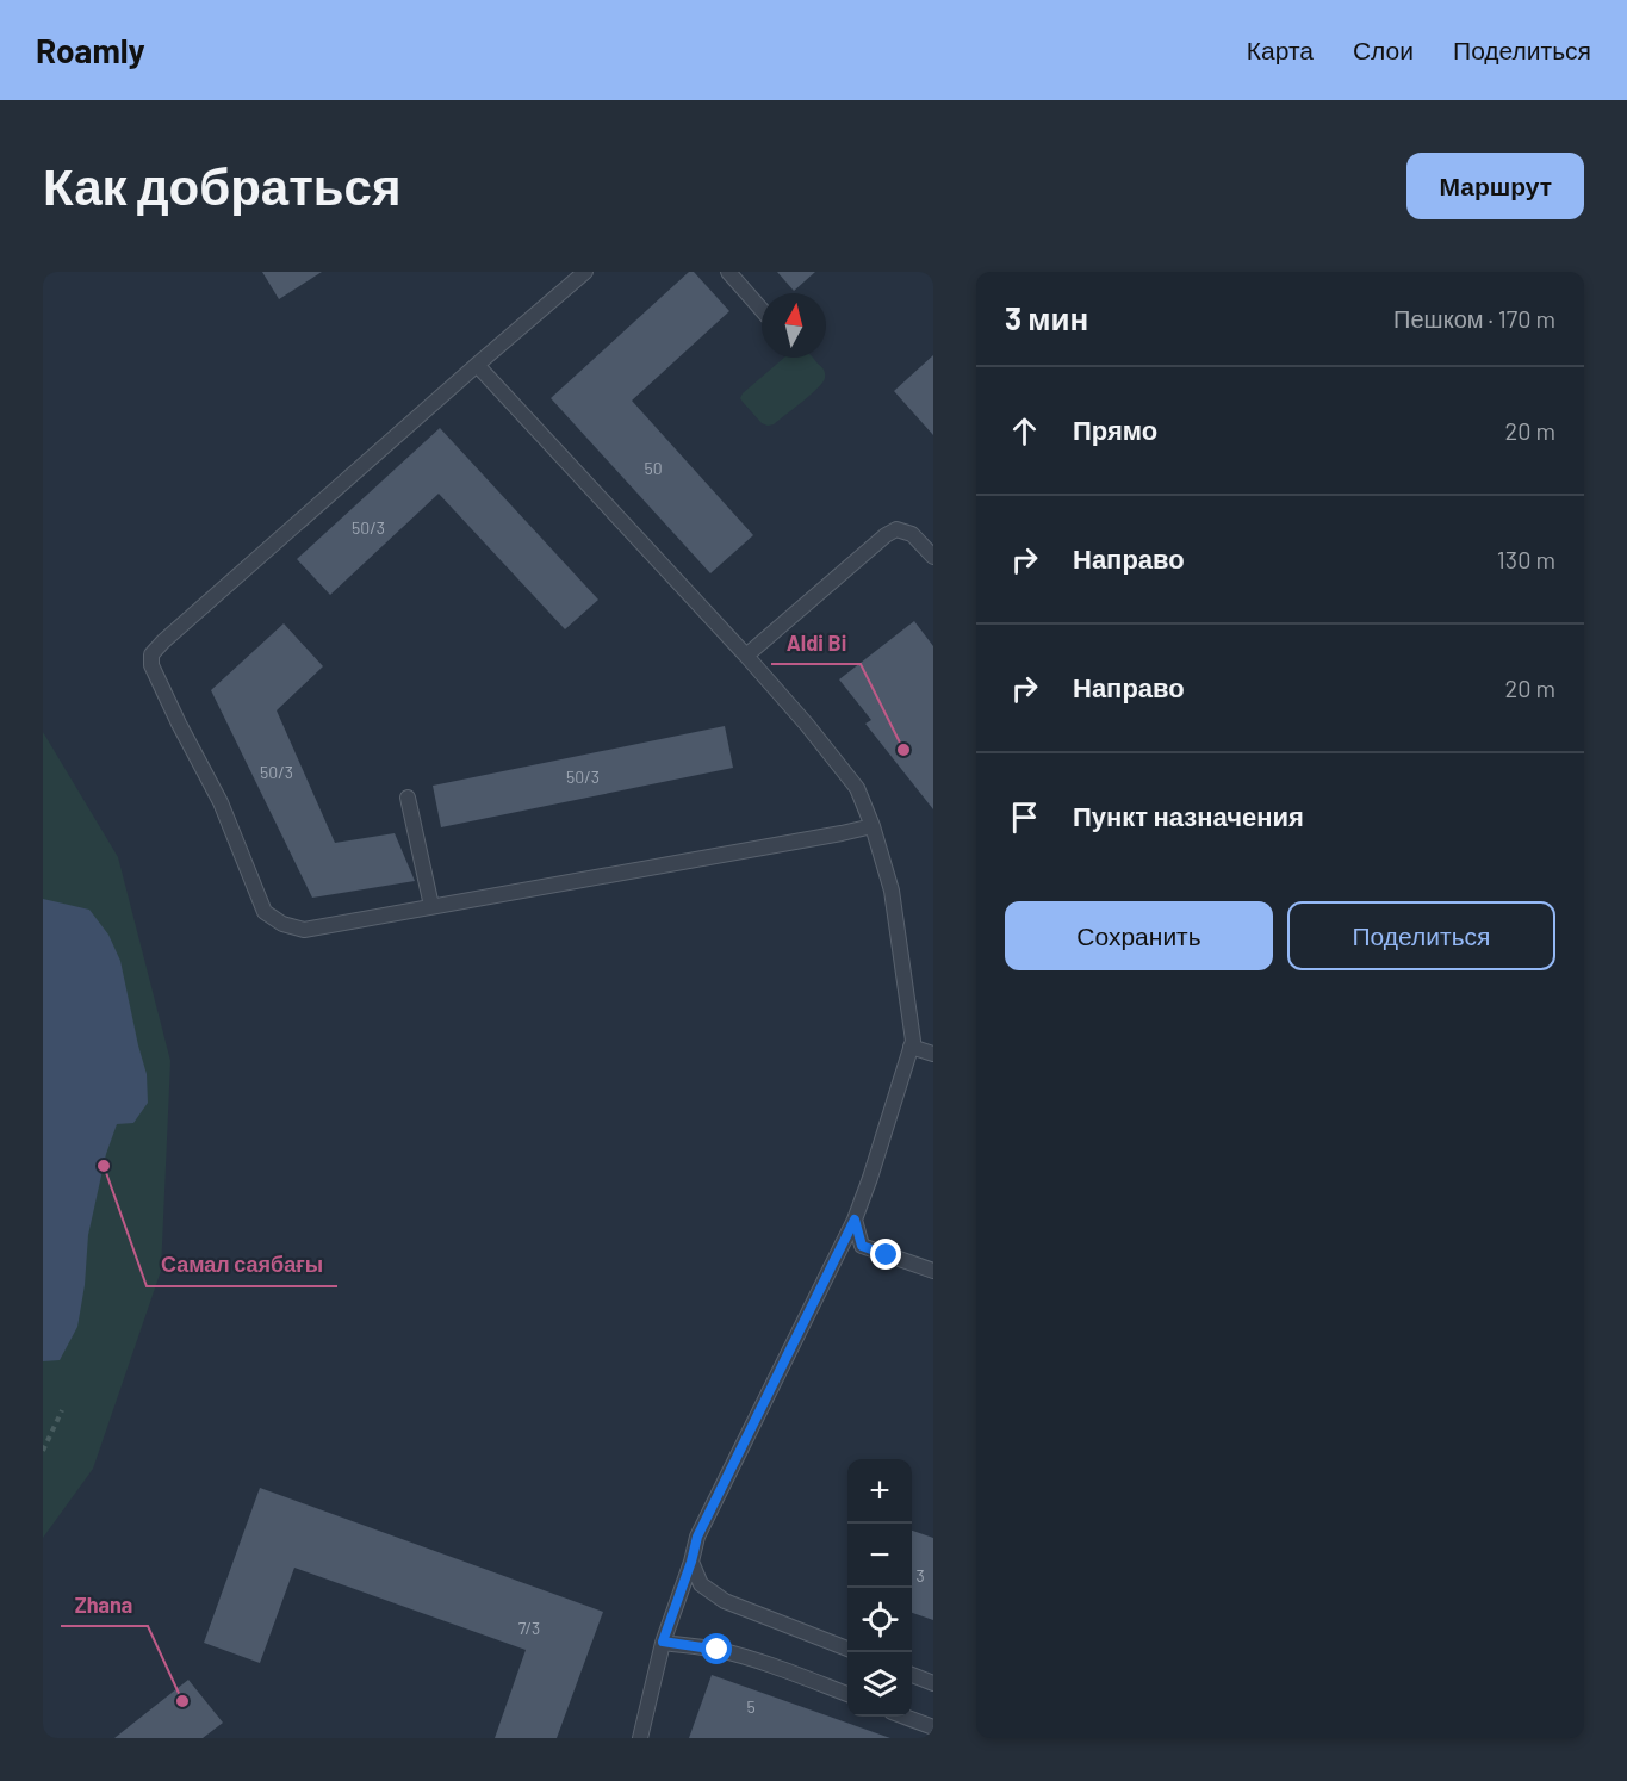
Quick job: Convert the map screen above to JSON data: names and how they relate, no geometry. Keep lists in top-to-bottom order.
{
  "places": ["Aldi Bi", "Самал саябағы", "Zhana"],
  "house_numbers": [
    "50",
    "50/3",
    "50/3",
    "50/3",
    "3",
    "7/3",
    "5"
  ],
  "north": "top",
  "page": {
    "header": "Roamly",
    "nav": ["Карта", "Слои", "Поделиться"],
    "buttons": [
      "Маршрут",
      ["Сохранить", "Поделиться"]
    ],
    "title": "Как добраться",
    "heading": ["3 мин", "Пешком · 170 m"],
    "list": [
      ["Прямо", "20 m"],
      ["Направо", "130 m"],
      ["Направо", "20 m"],
      "Пункт назначения"
    ],
    "map_buttons": ["+", "−"]
  }
}
